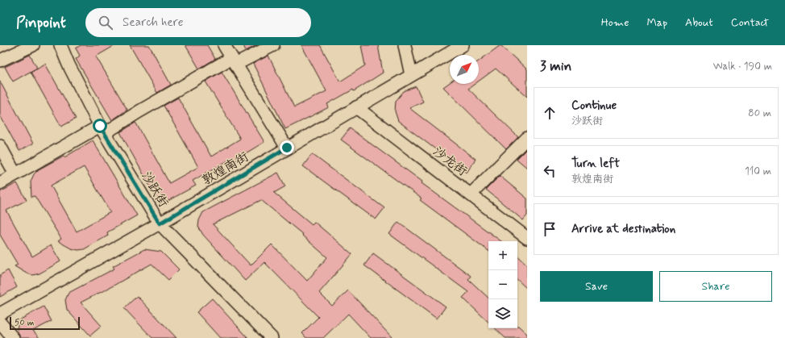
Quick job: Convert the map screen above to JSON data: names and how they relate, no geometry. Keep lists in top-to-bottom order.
{
  "streets": {
    "street": ["沙龙街", "敦煌南街", "沙跃街"]
  },
  "crossings": [
    ["沙龙街", "敦煌南街"],
    ["敦煌南街", "沙跃街"]
  ],
  "scale_bar": "50 m",
  "north": "top right",
  "page": {
    "header": "Pinpoint",
    "search": "Search here",
    "nav": [
      "Home",
      "Map",
      "About",
      "Contact"
    ],
    "heading": ["3 min", "Walk · 190 m"],
    "list": [
      ["Continue", "沙跃街", "80 m"],
      ["Turn left", "敦煌南街", "110 m"],
      "Arrive at destination"
    ],
    "map_buttons": ["+", "−"],
    "buttons": ["Save", "Share"],
    "scale": "50 m"
  }
}
